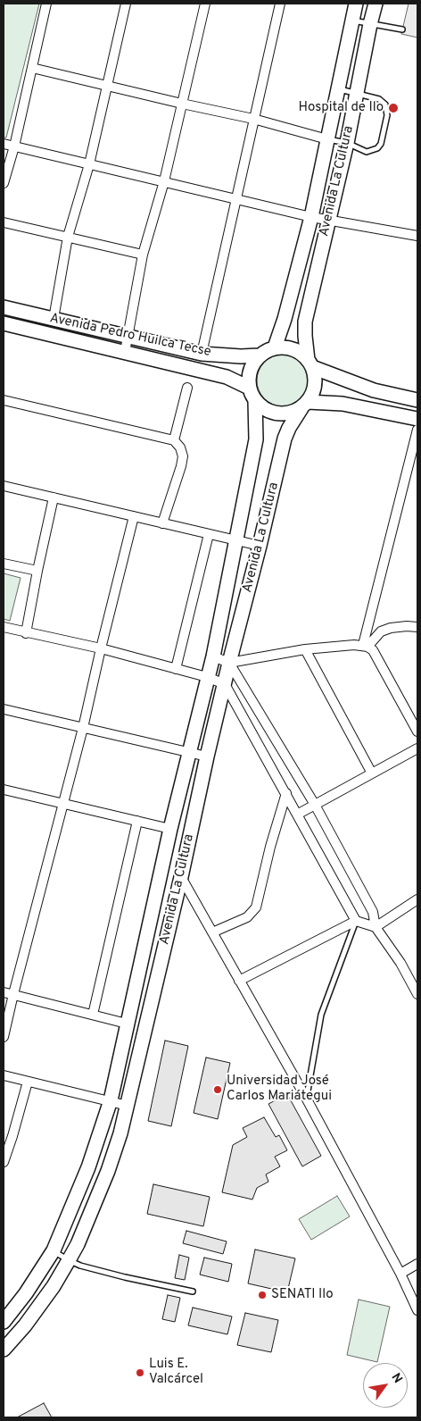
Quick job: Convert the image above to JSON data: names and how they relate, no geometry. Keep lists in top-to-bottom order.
{
  "streets": {
    "street": ["Avenida La Cultura", "Avenida Pedro Huilca Tecse"]
  },
  "crossings": [
    ["Avenida La Cultura", "Avenida Pedro Huilca Tecse"]
  ],
  "places": [
    "Hospital de Ilo",
    "Universidad José Carlos Mariátegui",
    "SENATI Ilo",
    "Luis E. Valcárcel"
  ],
  "north": "top right"
}
